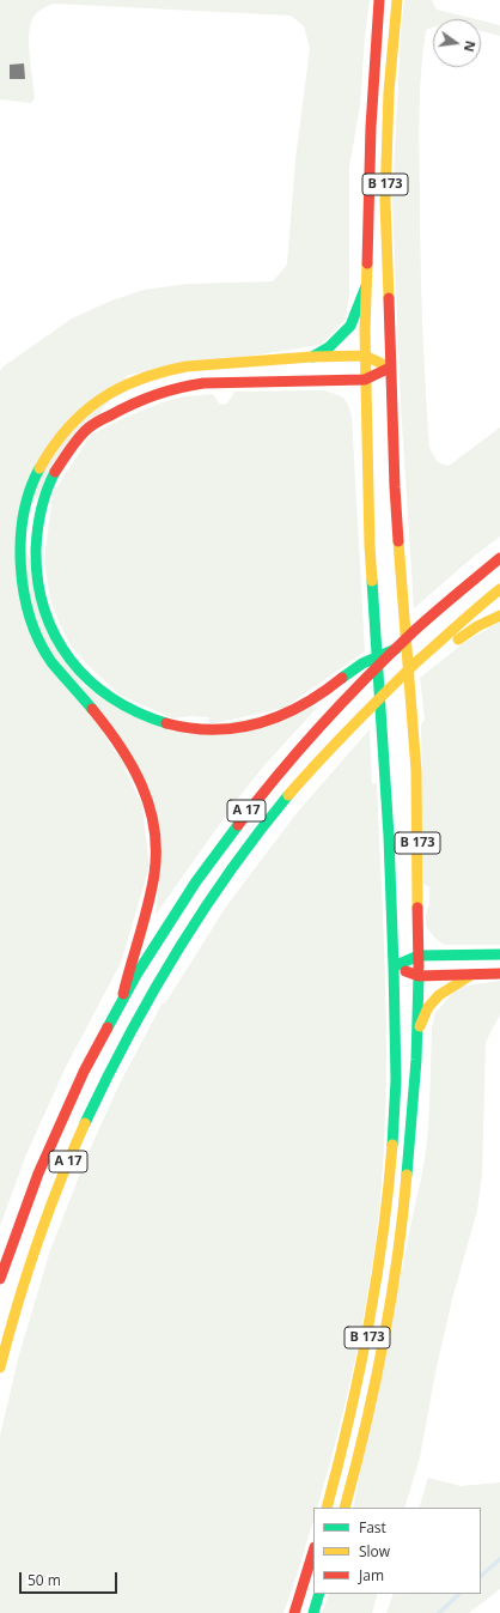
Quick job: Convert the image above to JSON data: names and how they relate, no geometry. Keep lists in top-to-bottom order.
{
  "streets": {
    "main road": ["B 173", "A 17"]
  },
  "legend": ["Fast", "Slow", "Jam"],
  "scale_bar": "50 m",
  "north": "right"
}
